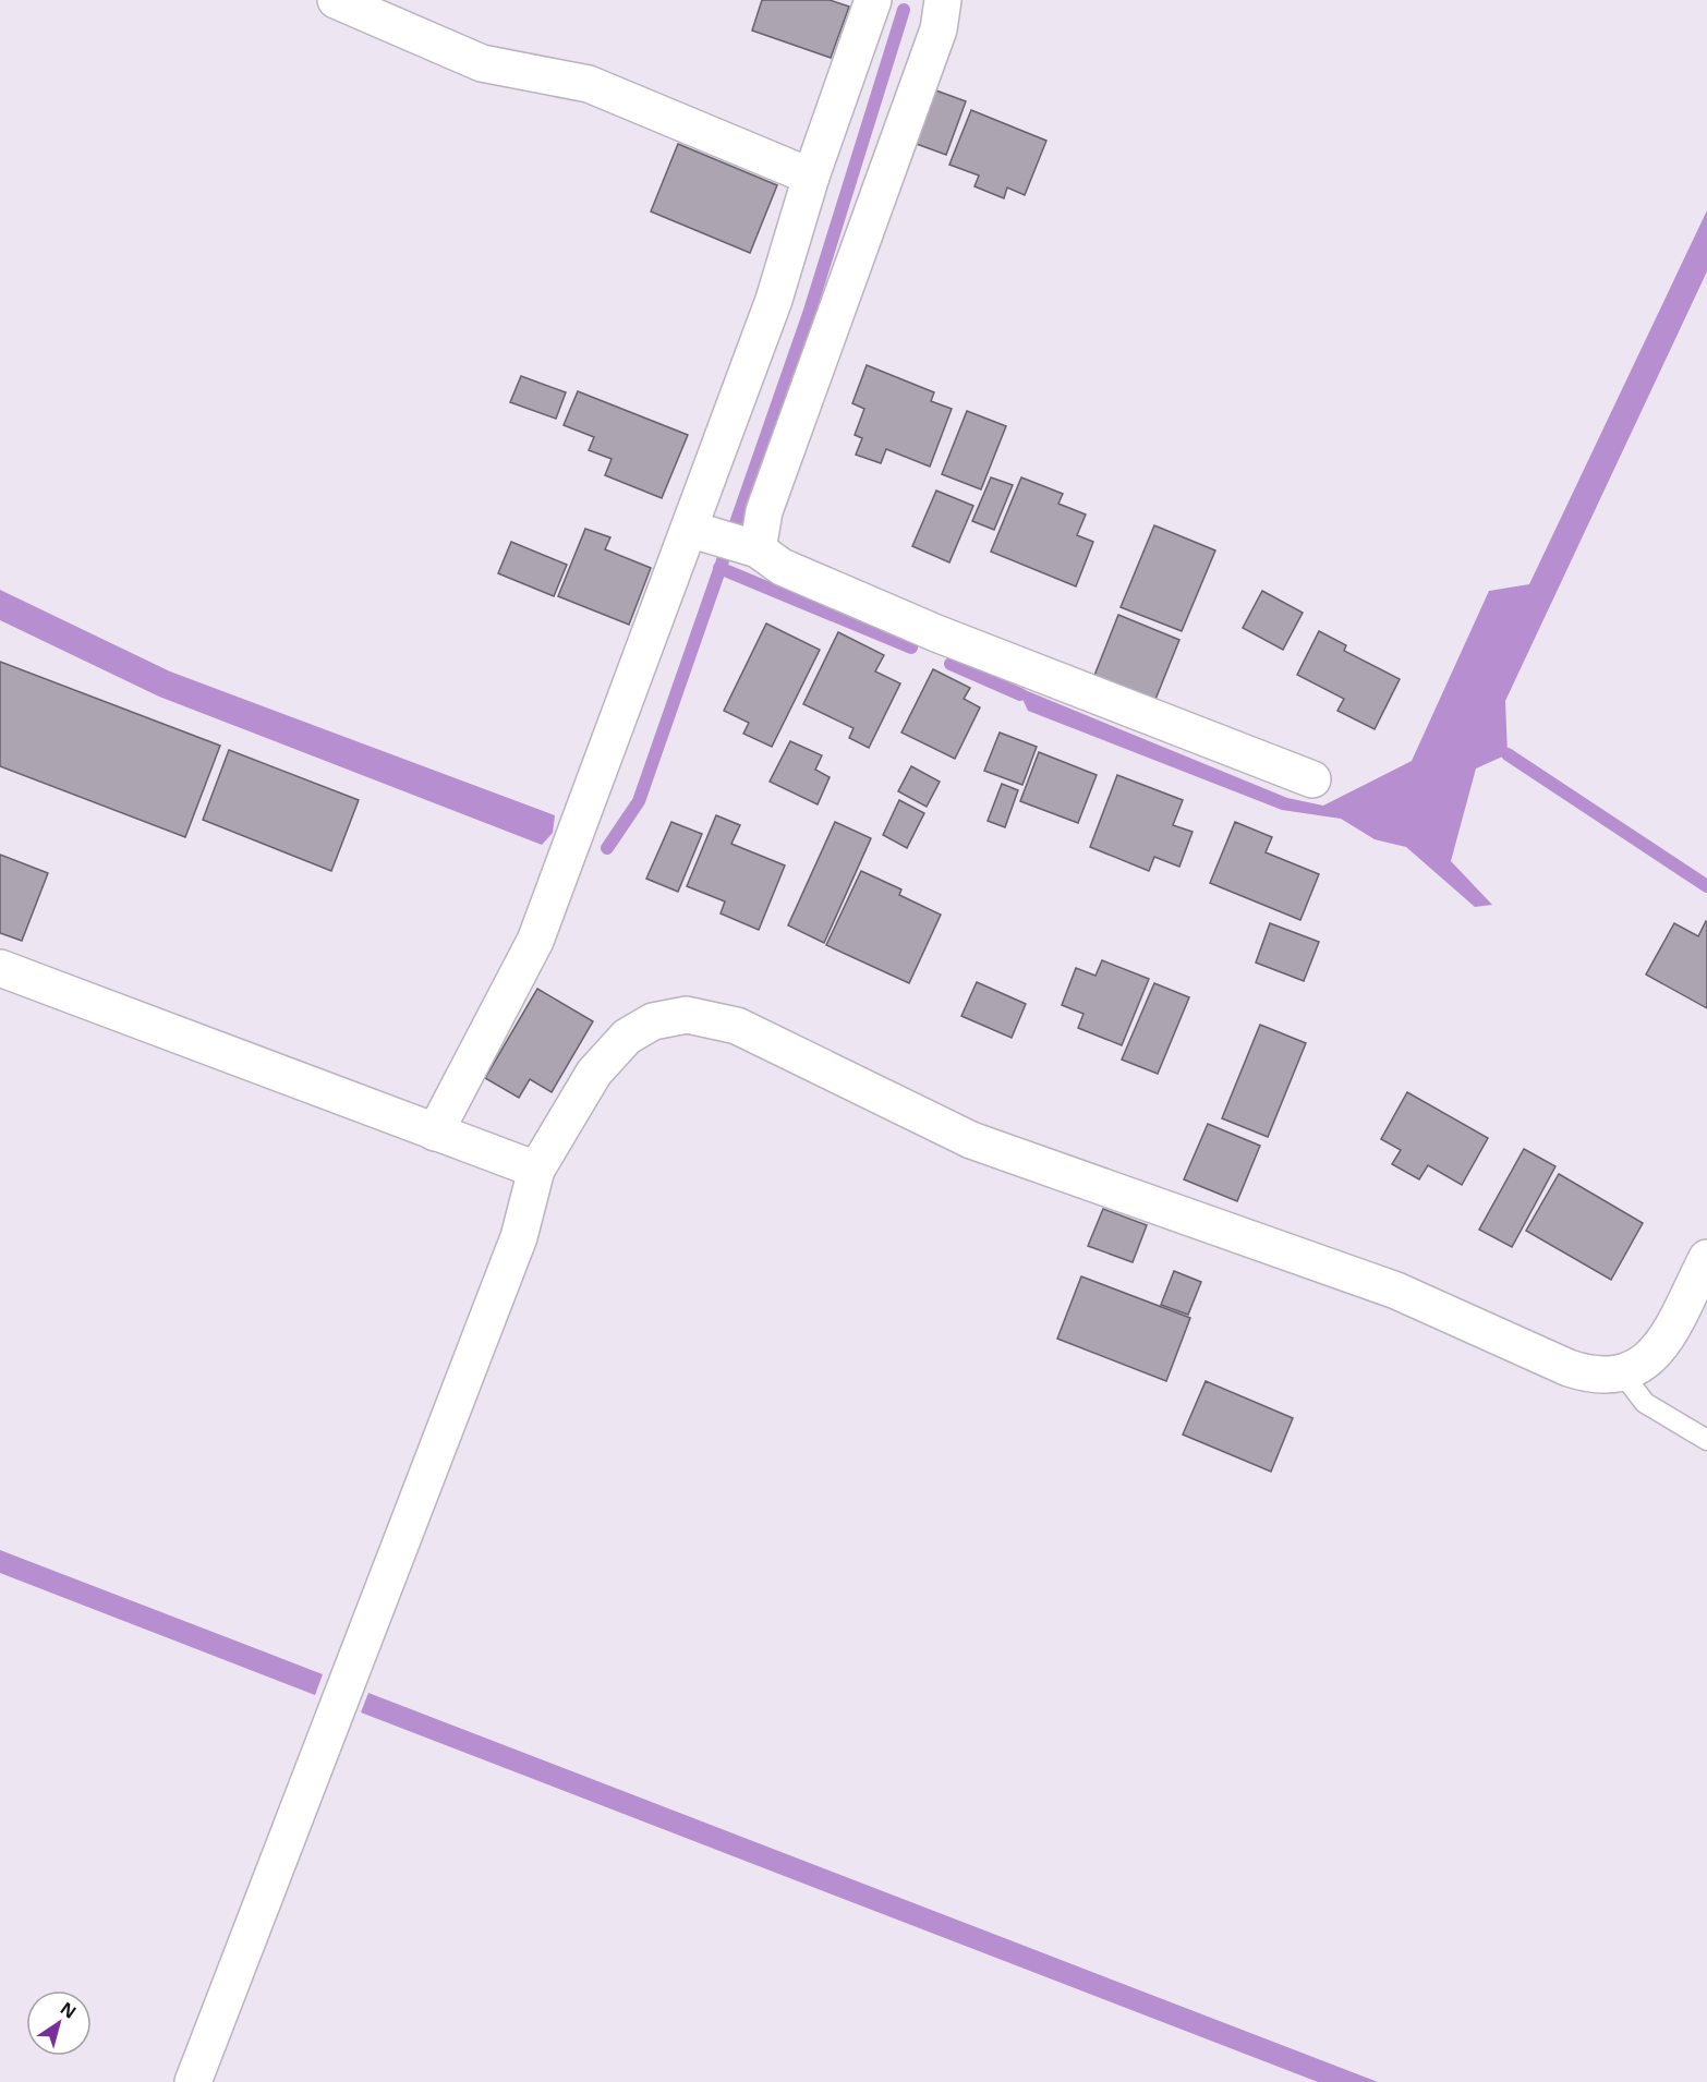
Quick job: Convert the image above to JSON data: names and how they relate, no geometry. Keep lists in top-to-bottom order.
{
  "north": "top right"
}
